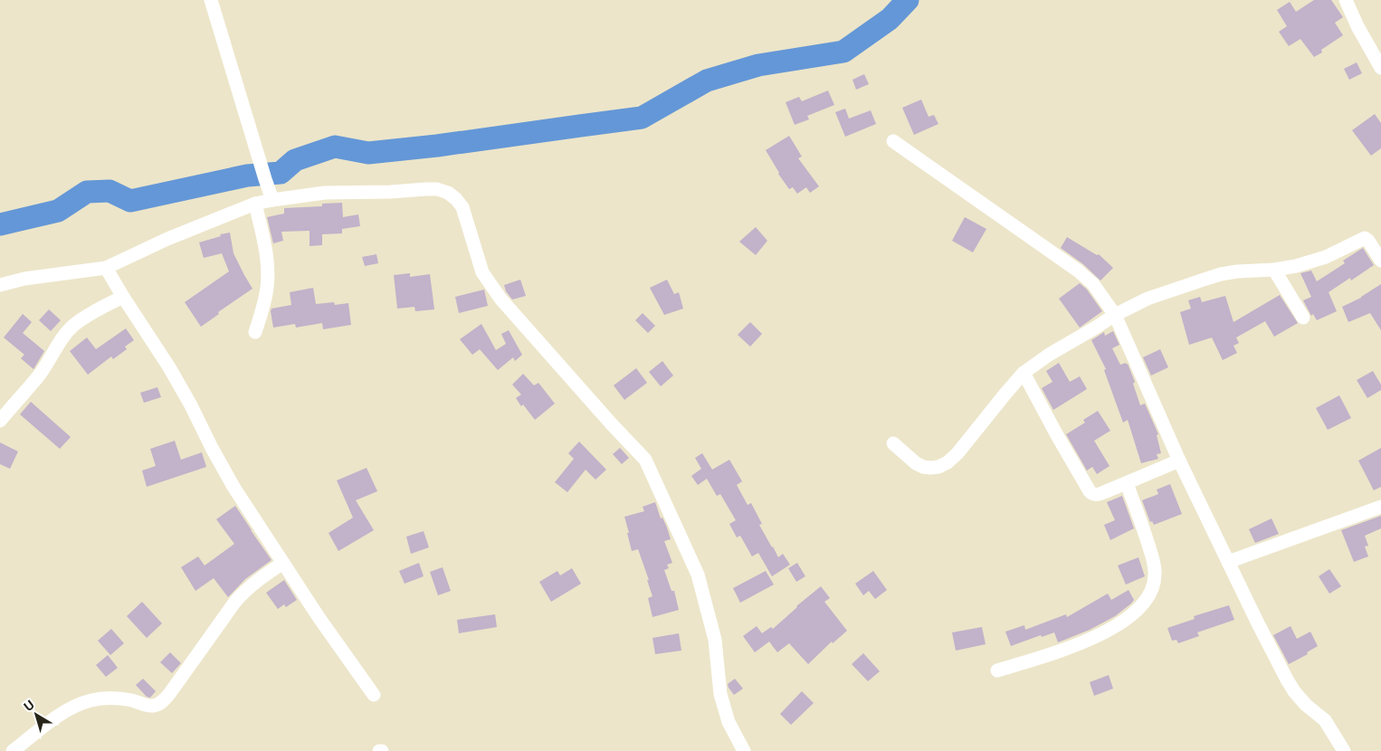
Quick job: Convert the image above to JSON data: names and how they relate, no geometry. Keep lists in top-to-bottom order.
{
  "north": "top left"
}
